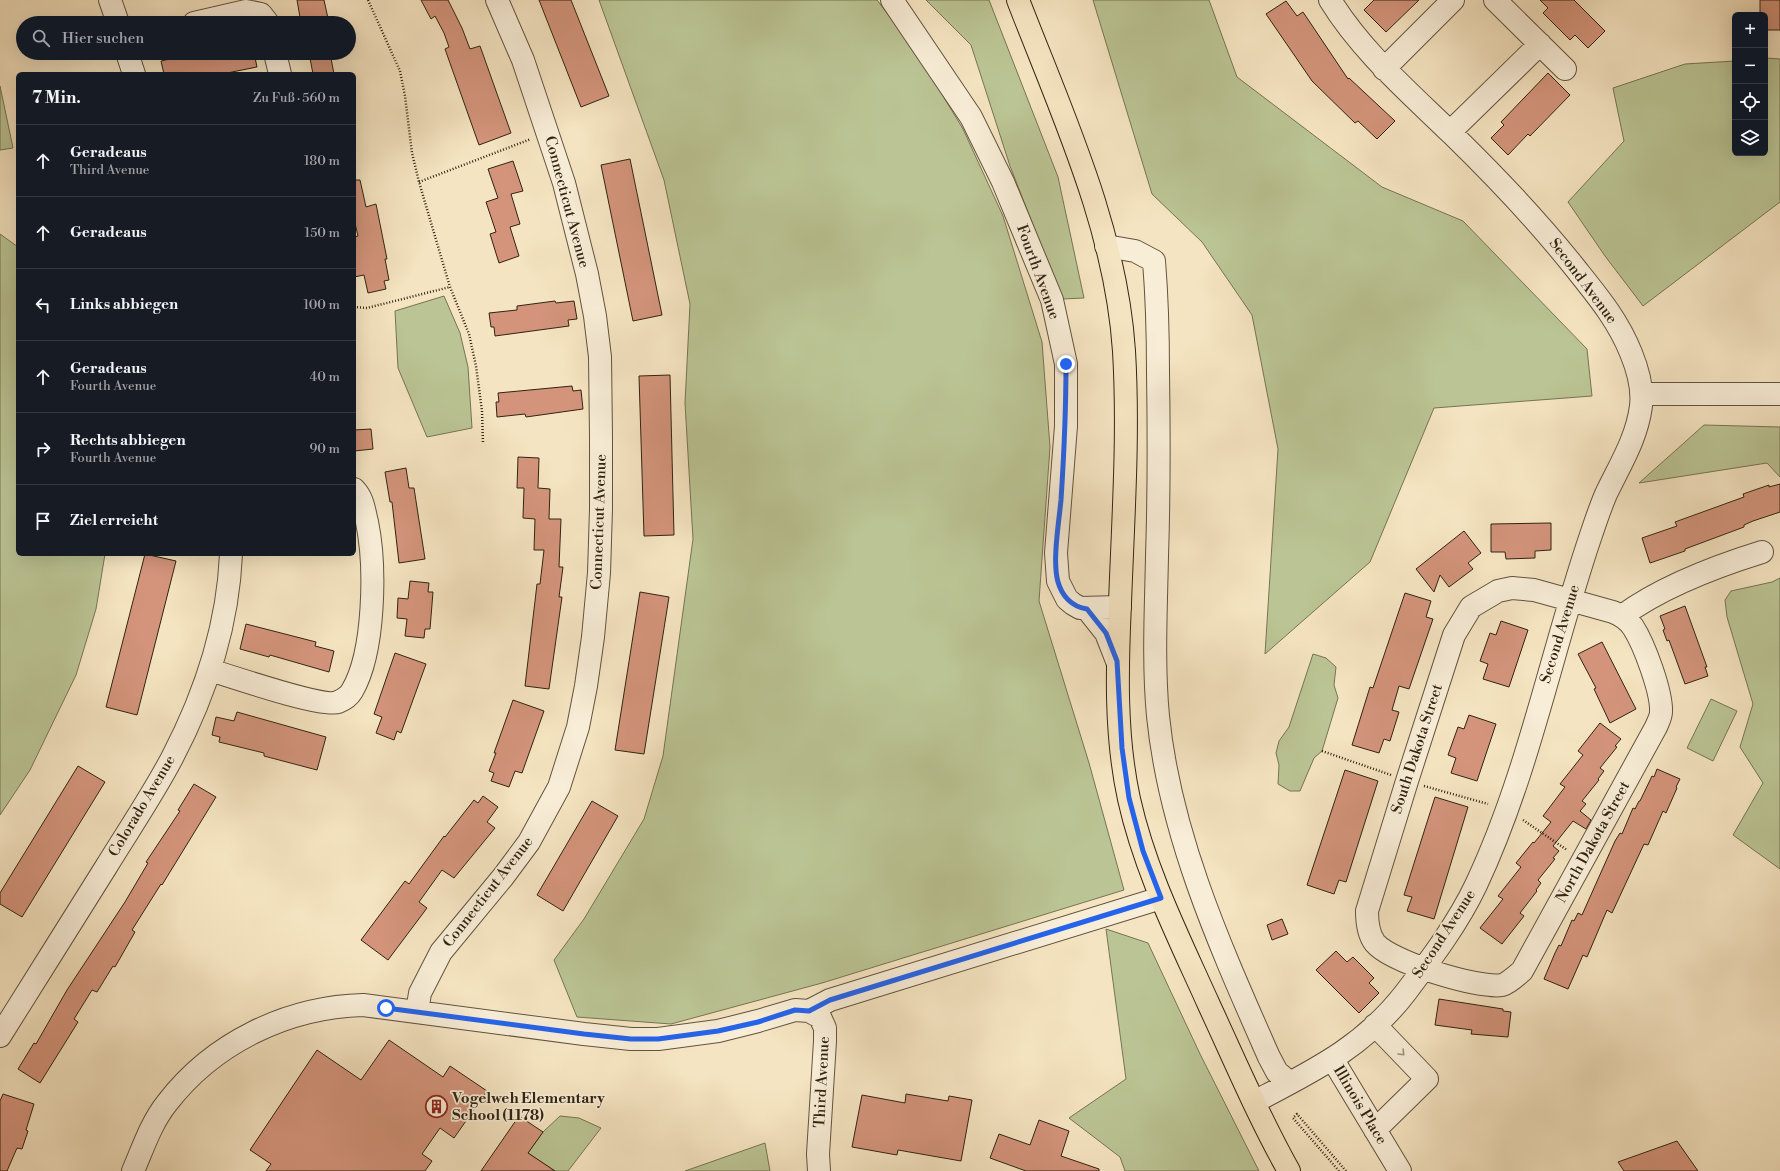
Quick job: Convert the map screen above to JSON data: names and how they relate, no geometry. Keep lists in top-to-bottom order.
{
  "streets": {
    "street": [
      "Connecticut Avenue",
      "Fourth Avenue",
      "Second Avenue",
      "South Dakota Street",
      "Colorado Avenue",
      "North Dakota Street",
      "Third Avenue",
      "Illinois Place"
    ]
  },
  "crossings": [
    ["Second Avenue", "South Dakota Street"],
    ["Second Avenue", "North Dakota Street"],
    ["Second Avenue", "Illinois Place"],
    ["South Dakota Street", "North Dakota Street"]
  ],
  "places": {
    "building": ["Vogelweh Elementary School (1178)"]
  },
  "page": {
    "map_buttons": ["+", "−"],
    "search": "Hier suchen",
    "heading": ["7 Min.", "Zu Fuß · 560 m"],
    "list": [
      ["Geradeaus", "Third Avenue", "180 m"],
      ["Geradeaus", "150 m"],
      ["Links abbiegen", "100 m"],
      ["Geradeaus", "Fourth Avenue", "40 m"],
      ["Rechts abbiegen", "Fourth Avenue", "90 m"],
      "Ziel erreicht"
    ]
  }
}
